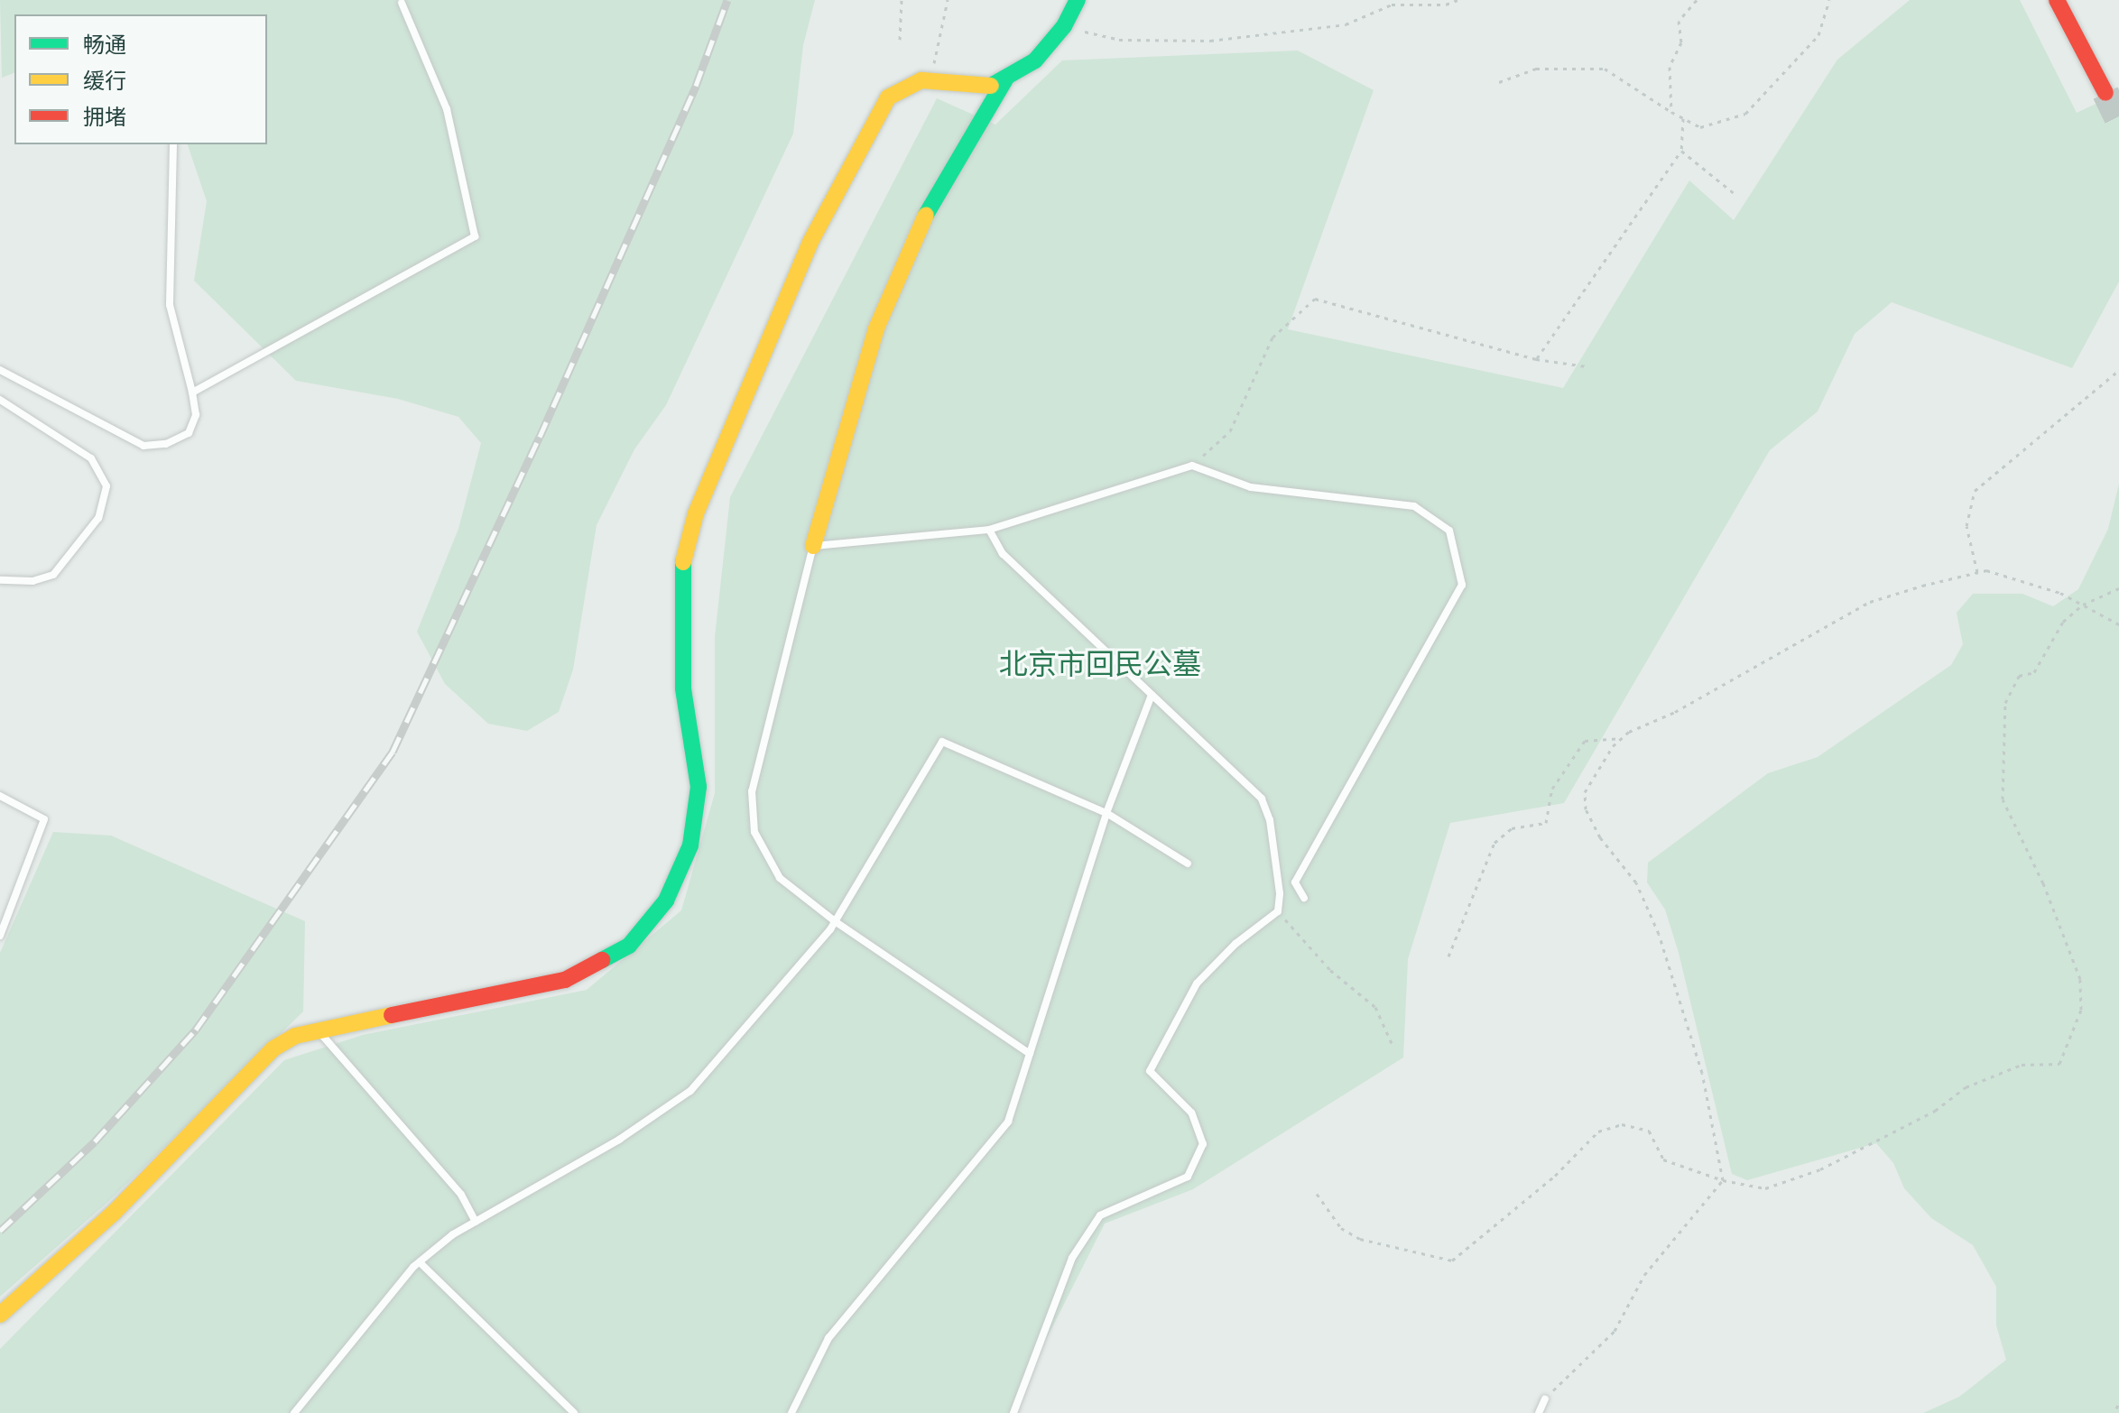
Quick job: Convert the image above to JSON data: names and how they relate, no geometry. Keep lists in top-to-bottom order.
{
  "parks": ["北京市回民公墓"],
  "legend": ["畅通", "缓行", "拥堵"]
}
